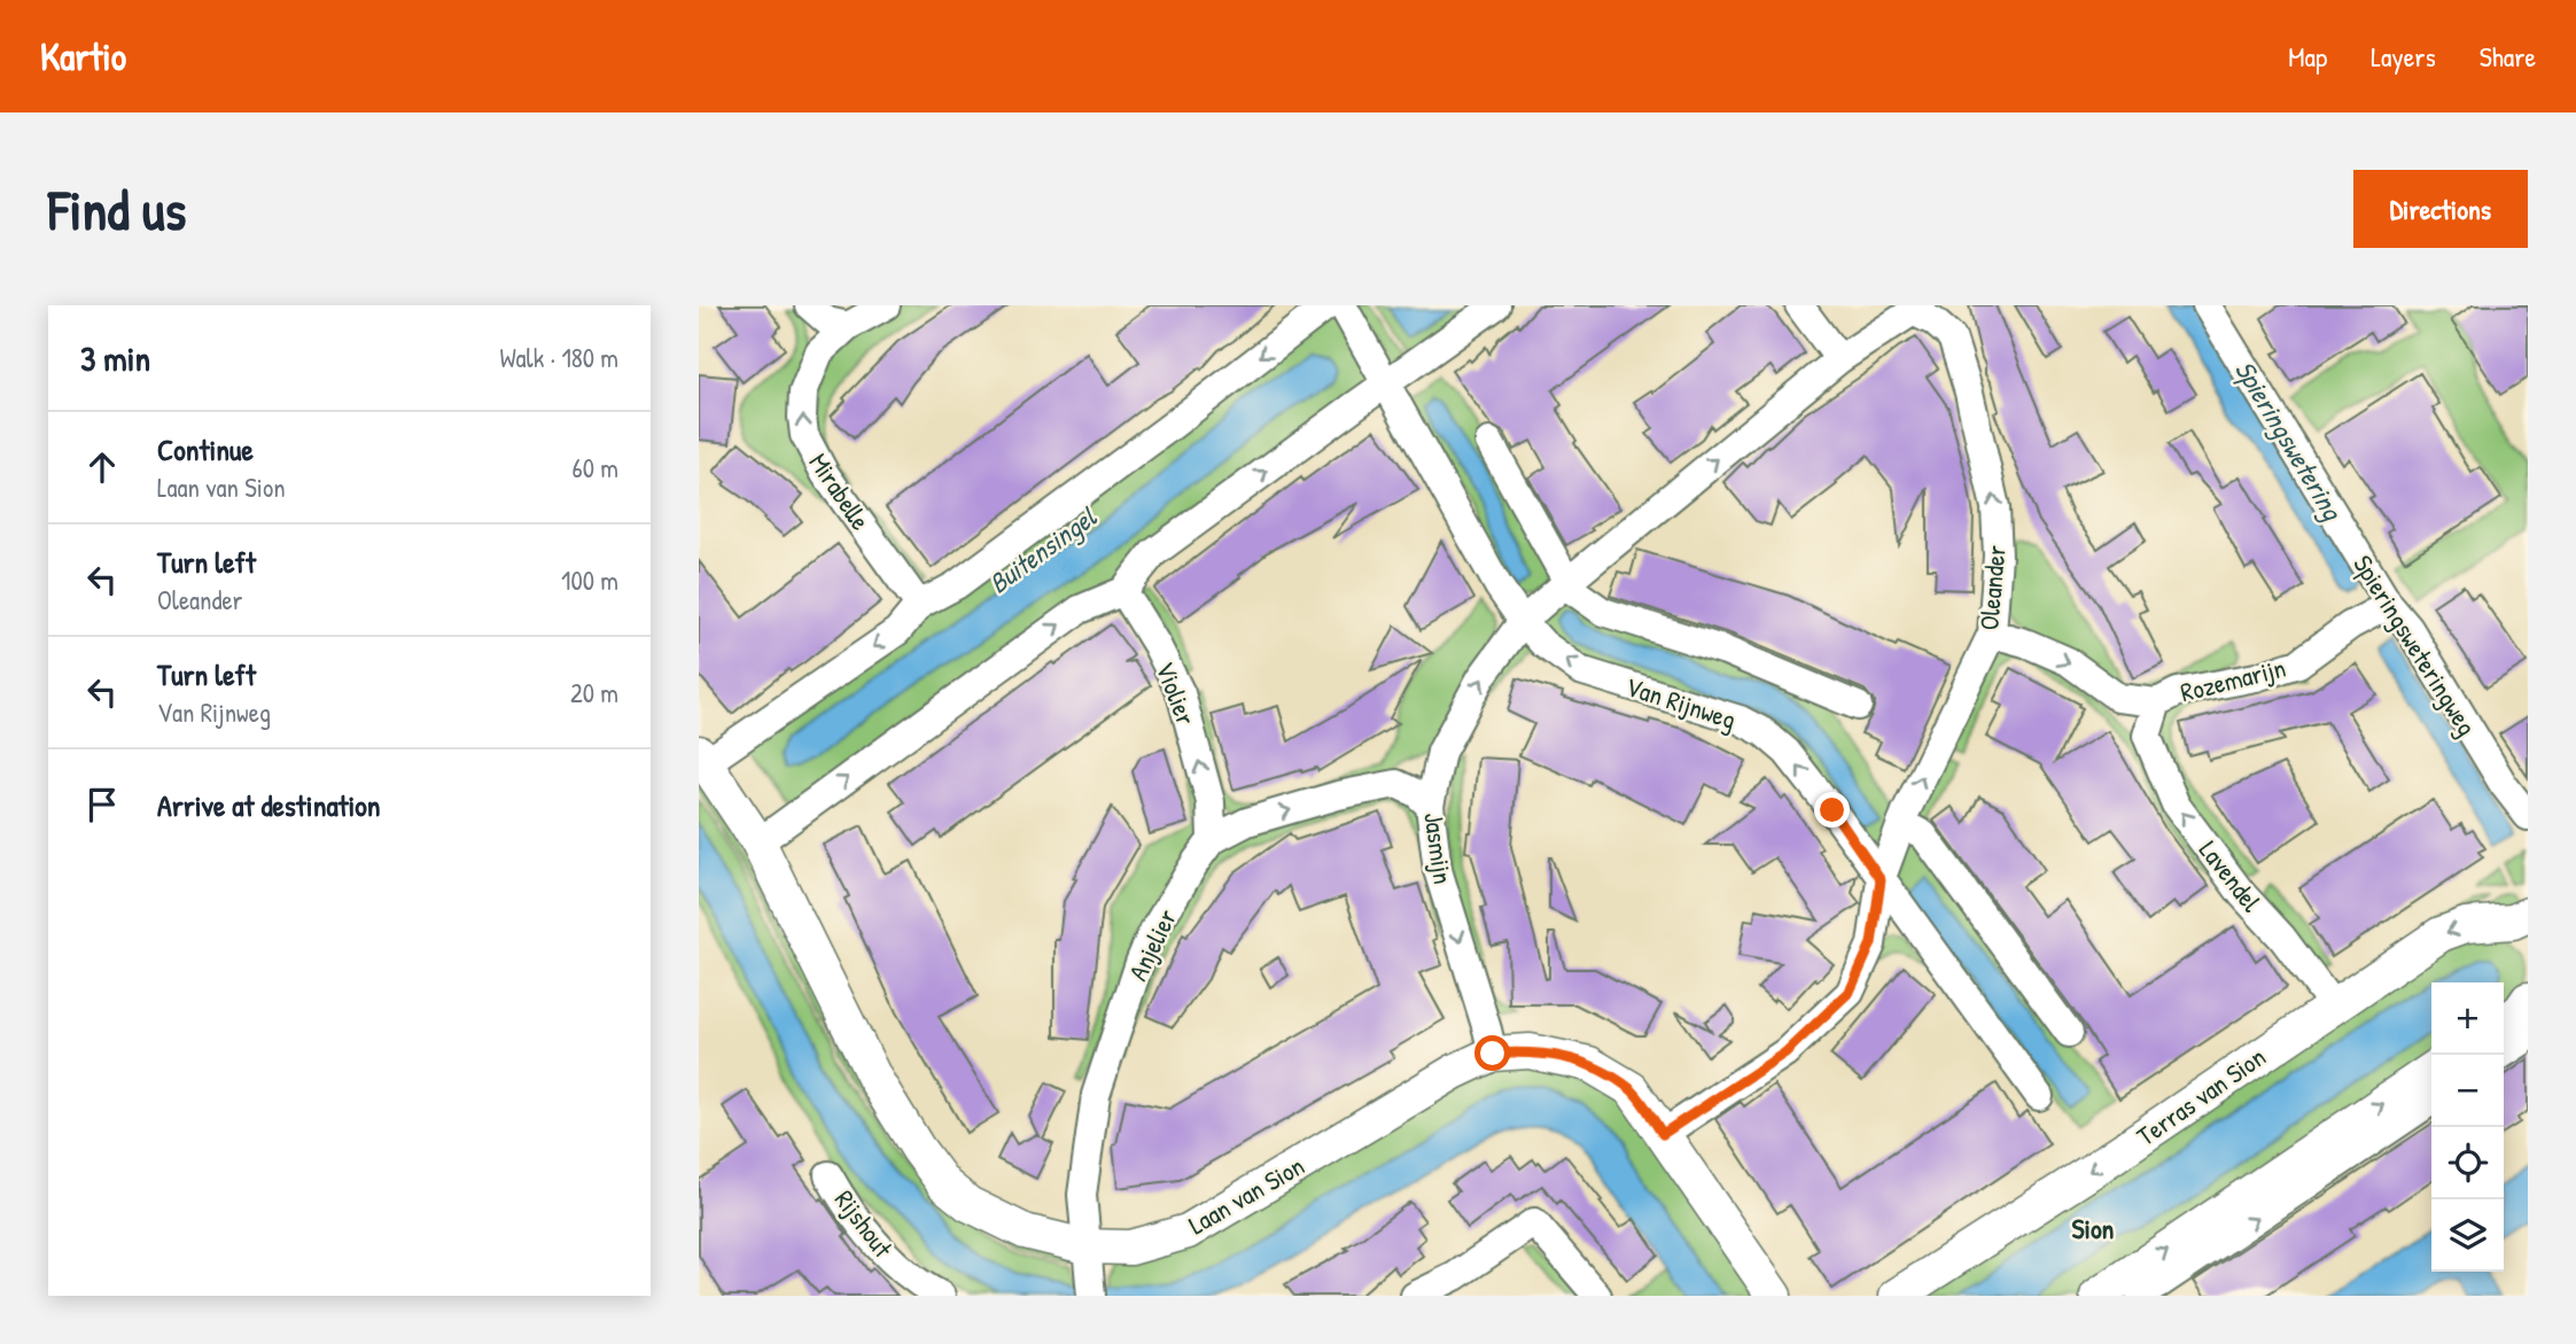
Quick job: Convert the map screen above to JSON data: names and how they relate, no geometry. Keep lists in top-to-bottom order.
{
  "streets": {
    "street": [
      "Mirabelle",
      "Oleander",
      "Spieringsweteringweg",
      "Rozemarijn",
      "Violier",
      "Van Rijnweg",
      "Jasmijn",
      "Lavendel",
      "Anjelier",
      "Terras van Sion",
      "Laan van Sion",
      "Rijshout"
    ]
  },
  "crossings": [
    ["Oleander", "Van Rijnweg"],
    ["Oleander", "Lavendel"],
    ["Oleander", "Laan van Sion"],
    ["Spieringsweteringweg", "Rozemarijn"],
    ["Rozemarijn", "Lavendel"],
    ["Violier", "Anjelier"],
    ["Van Rijnweg", "Jasmijn"],
    ["Jasmijn", "Laan van Sion"],
    ["Lavendel", "Terras van Sion"],
    ["Anjelier", "Laan van Sion"]
  ],
  "one_way": ["Mirabelle", "Oleander", "Violier"],
  "districts": ["Sion"],
  "water": ["Spieringswetering", "Buitensingel"],
  "page": {
    "header": "Kartio",
    "nav": ["Map", "Layers", "Share"],
    "buttons": "Directions",
    "title": "Find us",
    "heading": ["3 min", "Walk · 180 m"],
    "list": [
      ["Continue", "Laan van Sion", "60 m"],
      ["Turn left", "Oleander", "100 m"],
      ["Turn left", "Van Rijnweg", "20 m"],
      "Arrive at destination"
    ],
    "map_buttons": ["+", "−"]
  }
}
